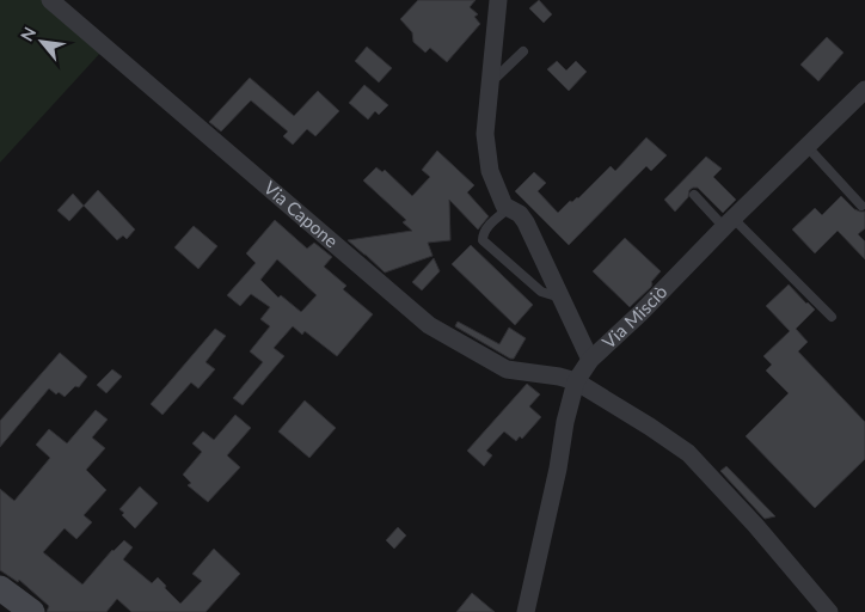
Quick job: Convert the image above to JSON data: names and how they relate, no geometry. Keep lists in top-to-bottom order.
{
  "streets": {
    "street": ["Via Capone", "Via Misciò"]
  },
  "crossings": [
    ["Via Capone", "Via Misciò"]
  ],
  "north": "top left"
}
